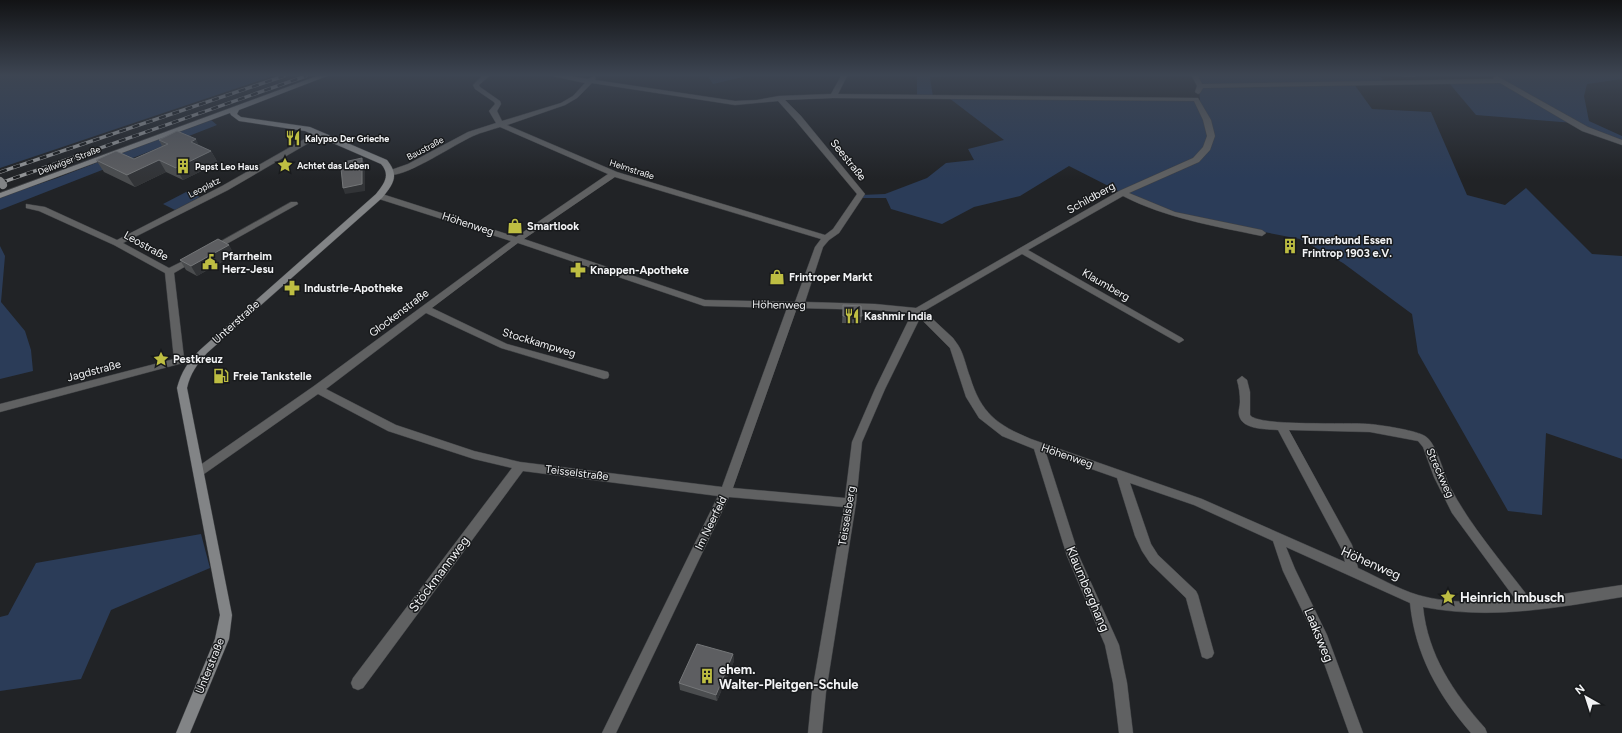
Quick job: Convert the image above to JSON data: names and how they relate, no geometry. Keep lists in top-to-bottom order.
{
  "streets": {
    "street": [
      "Baustraße",
      "Dellwiger Straße",
      "Seestraße",
      "Helmstraße",
      "Leoplatz",
      "Schildberg",
      "Höhenweg",
      "Leostraße",
      "Klaumberg",
      "Glockenstraße",
      "Unterstraße",
      "Stockkampweg",
      "Jagdstraße",
      "Teisselstraße",
      "Streckweg",
      "Teisselsberg",
      "Im Neerfeld",
      "Stöckmannweg",
      "Klaumberghang",
      "Laaksweg"
    ]
  },
  "crossings": [
    ["Baustraße", "Helmstraße"],
    ["Baustraße", "Unterstraße"],
    ["Seestraße", "Helmstraße"],
    ["Seestraße", "Höhenweg"],
    ["Seestraße", "Im Neerfeld"],
    ["Helmstraße", "Glockenstraße"],
    ["Leoplatz", "Leostraße"],
    ["Schildberg", "Höhenweg"],
    ["Schildberg", "Klaumberg"],
    ["Schildberg", "Teisselsberg"],
    ["Höhenweg", "Glockenstraße"],
    ["Höhenweg", "Unterstraße"],
    ["Höhenweg", "Streckweg"],
    ["Höhenweg", "Teisselsberg"],
    ["Höhenweg", "Im Neerfeld"],
    ["Höhenweg", "Klaumberghang"],
    ["Höhenweg", "Laaksweg"],
    ["Leostraße", "Jagdstraße"],
    ["Glockenstraße", "Unterstraße"],
    ["Glockenstraße", "Stockkampweg"],
    ["Glockenstraße", "Teisselstraße"],
    ["Unterstraße", "Jagdstraße"],
    ["Teisselstraße", "Teisselsberg"],
    ["Teisselstraße", "Im Neerfeld"],
    ["Teisselstraße", "Stöckmannweg"]
  ],
  "places": {
    "restaurant": ["Kalypso Der Grieche", "Kashmir India"],
    "place": ["Achtet das Leben", "Pestkreuz", "Heinrich Imbusch"],
    "building": ["Papst Leo Haus", "Turnerbund Essen Frintrop 1903 e.V.", "ehem. Walter-Pleitgen-Schule"],
    "shop": ["Smartlook", "Frintroper Markt"],
    "public building": ["Pfarrheim Herz-Jesu"],
    "pharmacy": ["Knappen-Apotheke", "Industrie-Apotheke"],
    "fuel station": ["Freie Tankstelle"]
  },
  "north": "top left"
}
